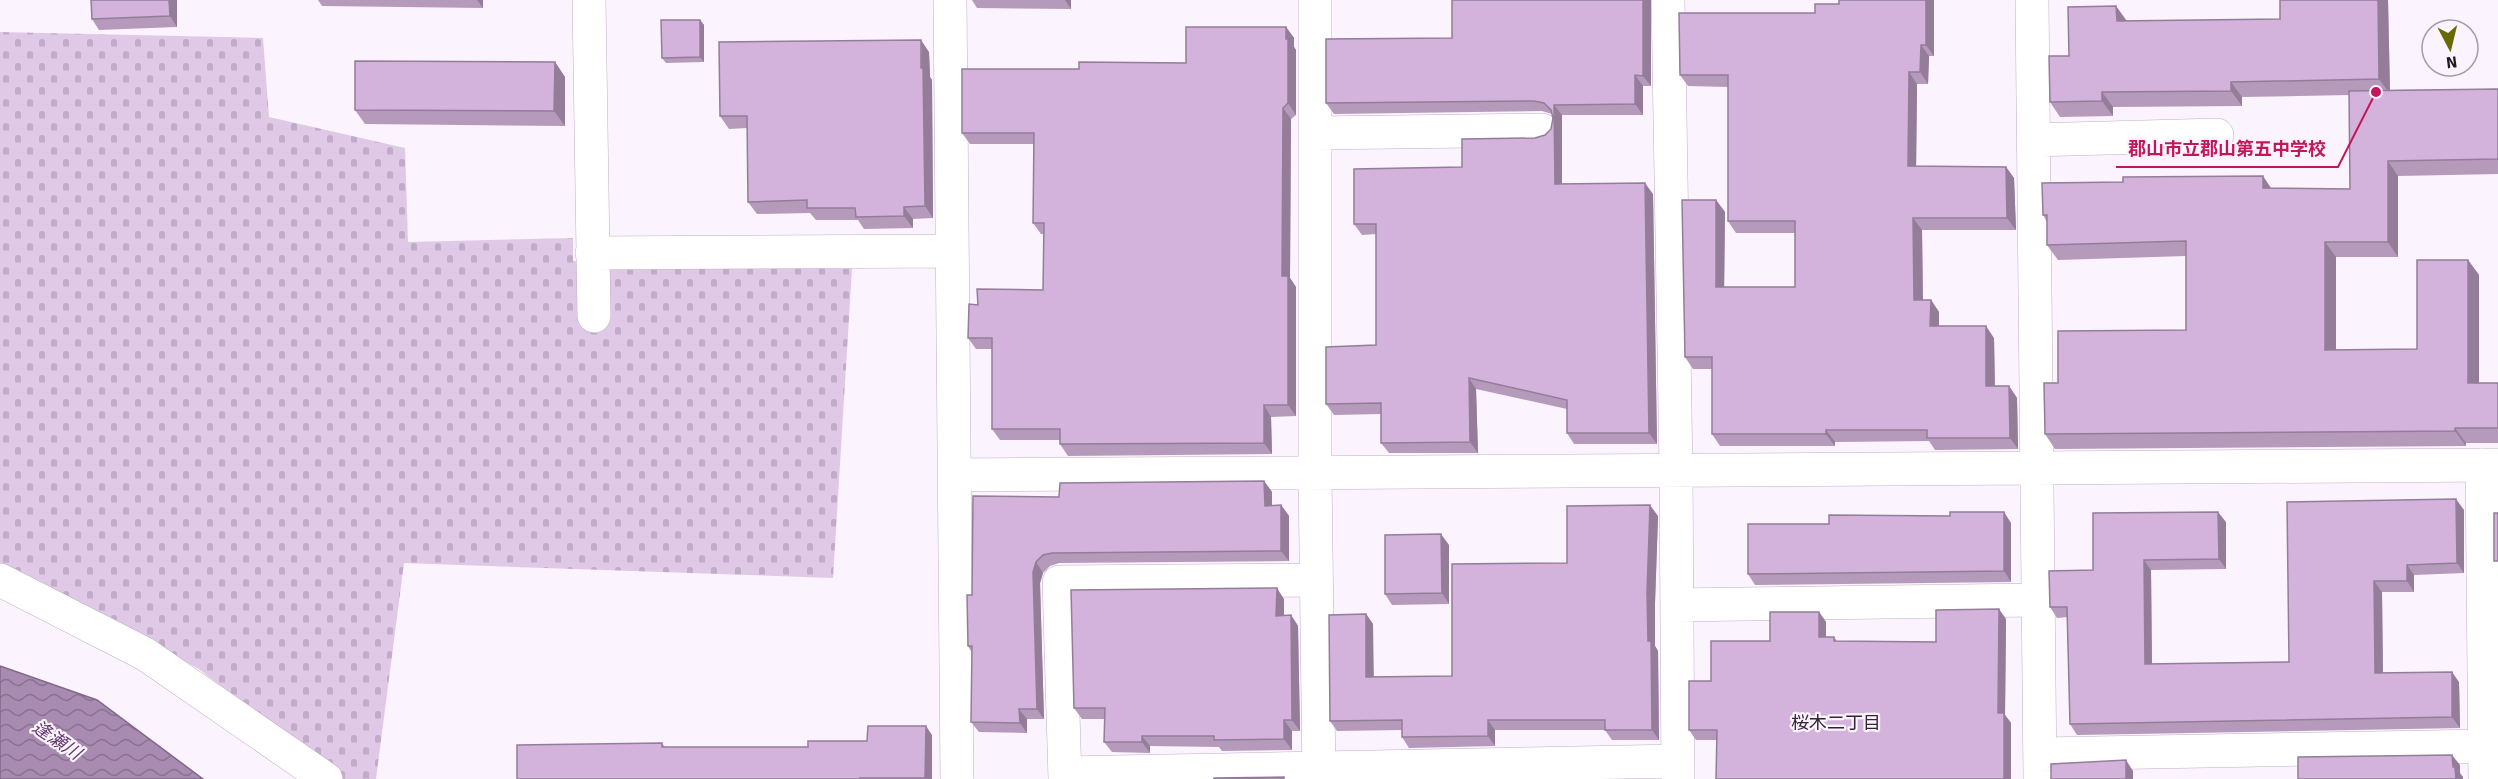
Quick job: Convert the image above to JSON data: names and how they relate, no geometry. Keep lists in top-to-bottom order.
{
  "districts": ["桜木二丁目"],
  "water": ["逢瀬川"],
  "places": ["郡山市立郡山第五中学校"],
  "north": "bottom"
}
